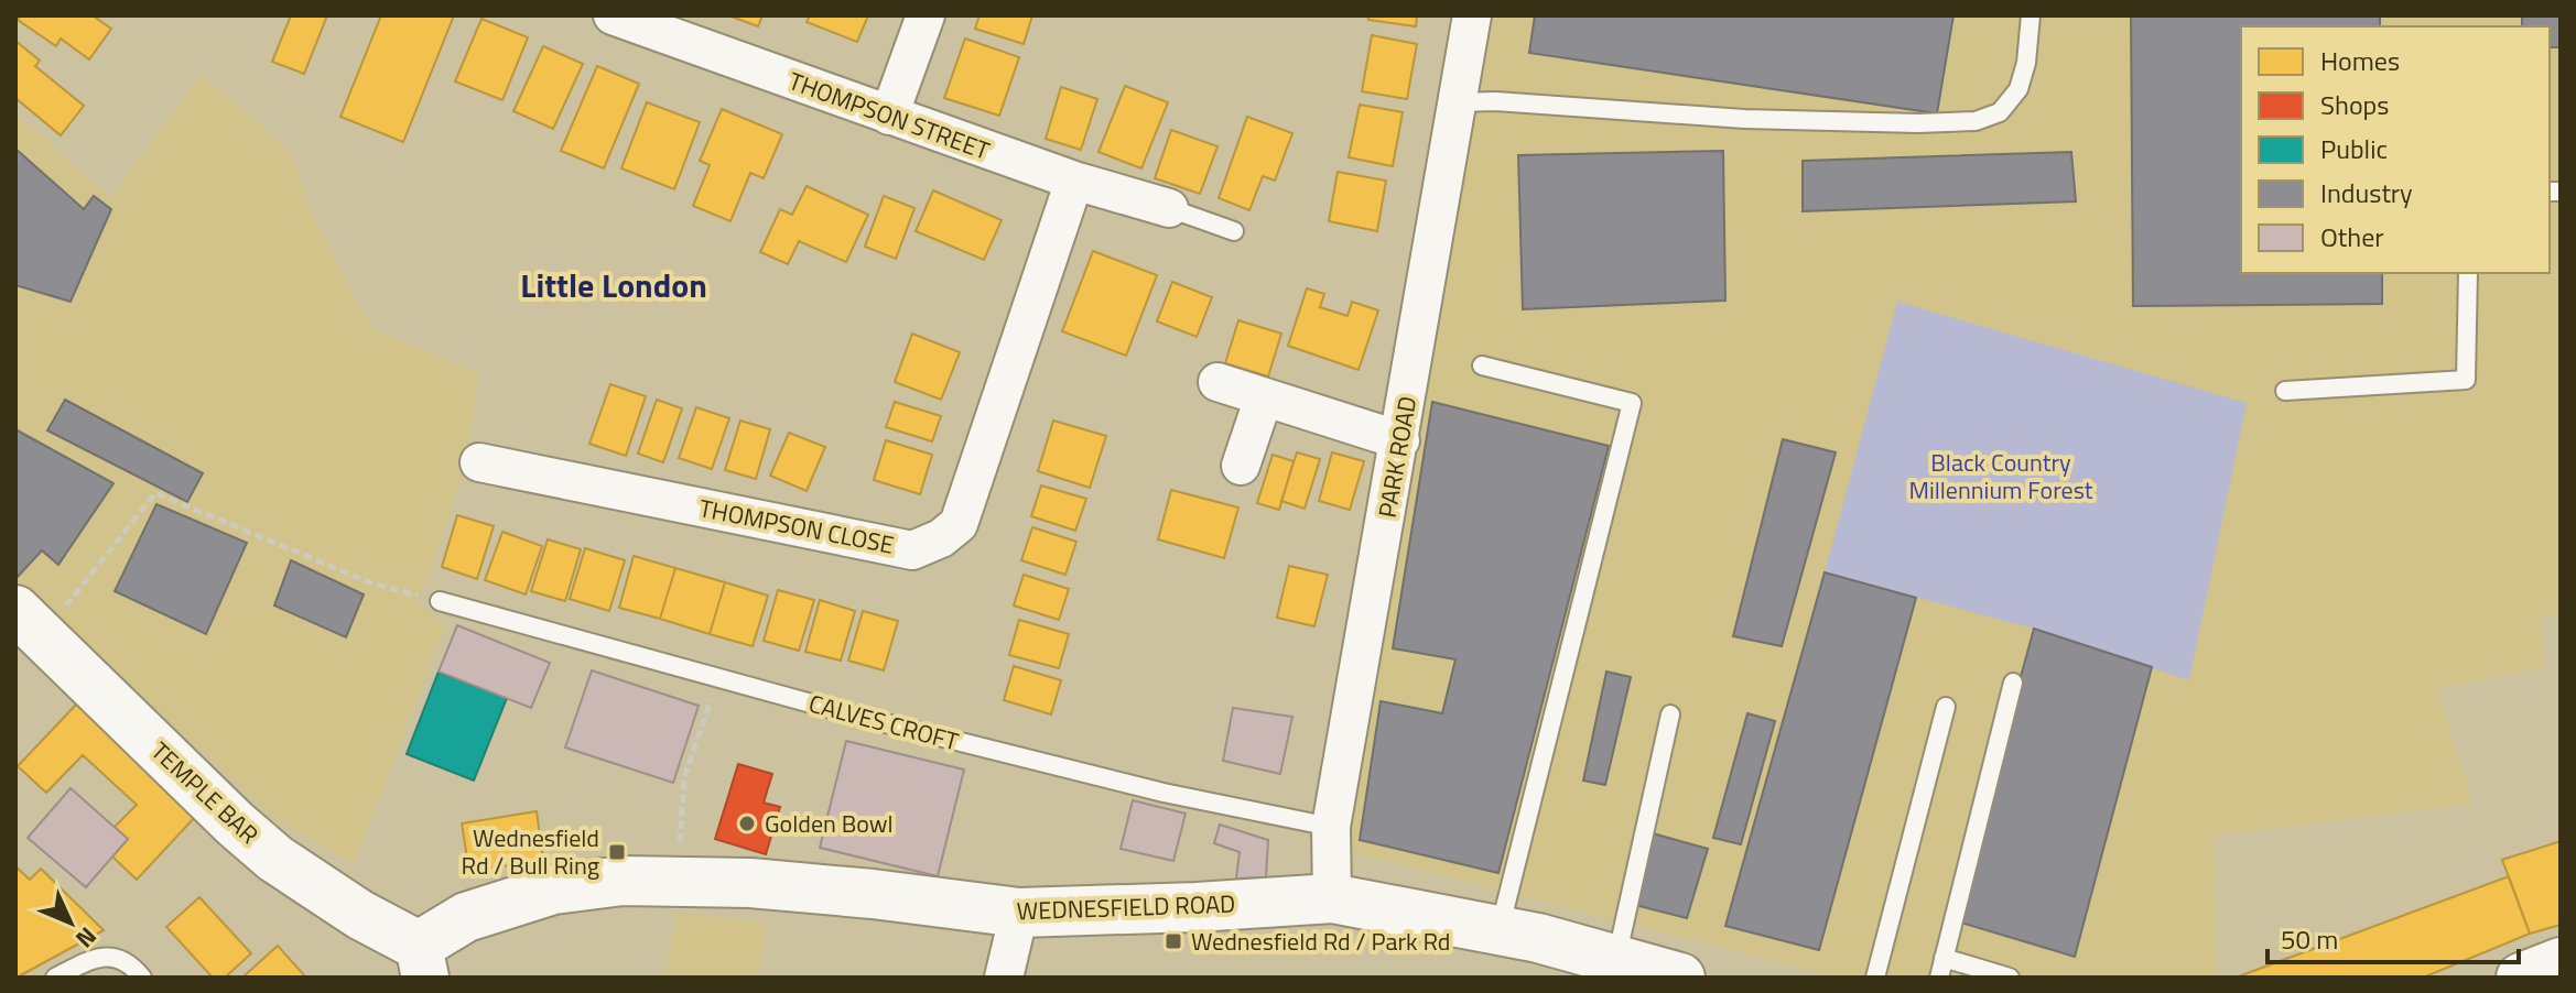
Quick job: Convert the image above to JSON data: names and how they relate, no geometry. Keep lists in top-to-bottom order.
{
  "streets": {
    "main road": ["TEMPLE BAR", "WEDNESFIELD ROAD"],
    "street": ["THOMPSON STREET", "PARK ROAD", "THOMPSON CLOSE"],
    "lane": ["CALVES CROFT"]
  },
  "crossings": [
    ["THOMPSON STREET", "THOMPSON CLOSE"],
    ["PARK ROAD", "CALVES CROFT"],
    ["PARK ROAD", "WEDNESFIELD ROAD"],
    ["TEMPLE BAR", "WEDNESFIELD ROAD"]
  ],
  "districts": ["Little London"],
  "parks": ["Black Country Millennium Forest"],
  "places": {
    "other": ["Golden Bowl"],
    "transit": ["Wednesfield Rd / Bull Ring", "Wednesfield Rd / Park Rd"]
  },
  "legend": [
    "Homes",
    "Shops",
    "Public",
    "Industry",
    "Other"
  ],
  "scale_bar": "50 m",
  "north": "bottom right"
}
